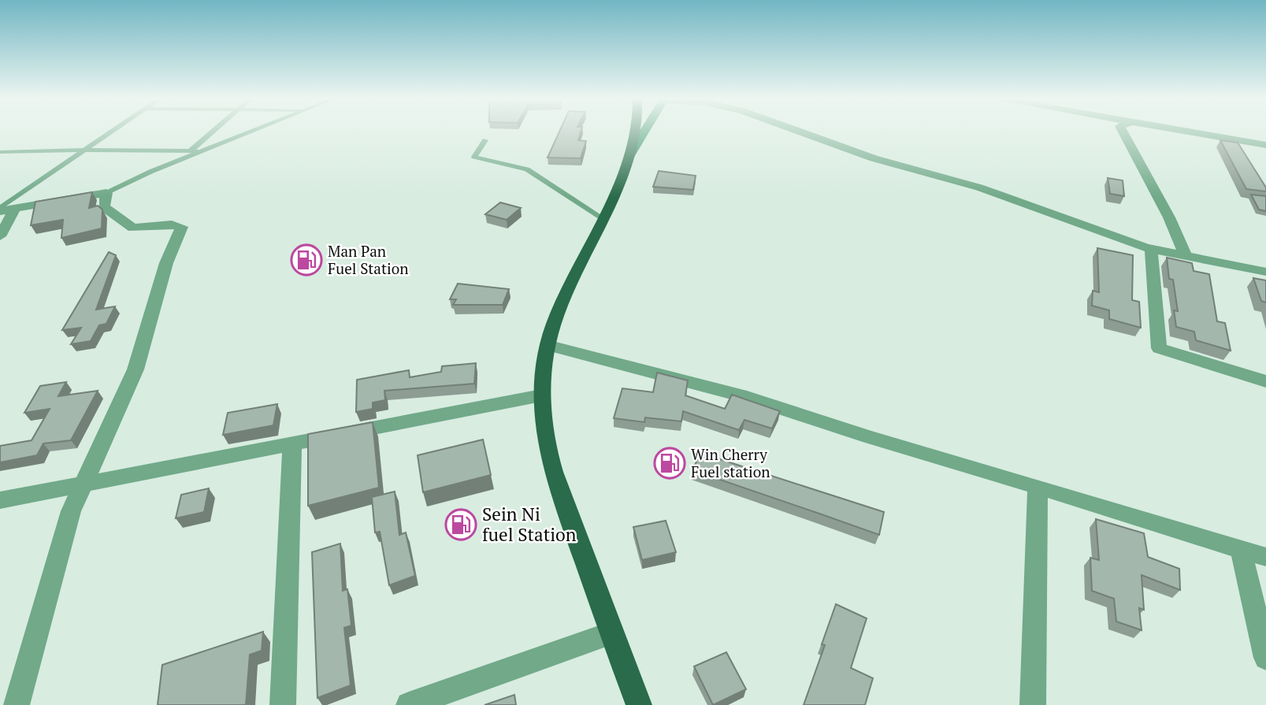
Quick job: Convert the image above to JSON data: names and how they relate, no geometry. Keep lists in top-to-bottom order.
{
  "places": {
    "fuel station": ["Man Pan Fuel Station", "Win Cherry Fuel station", "Sein Ni fuel Station"]
  }
}
